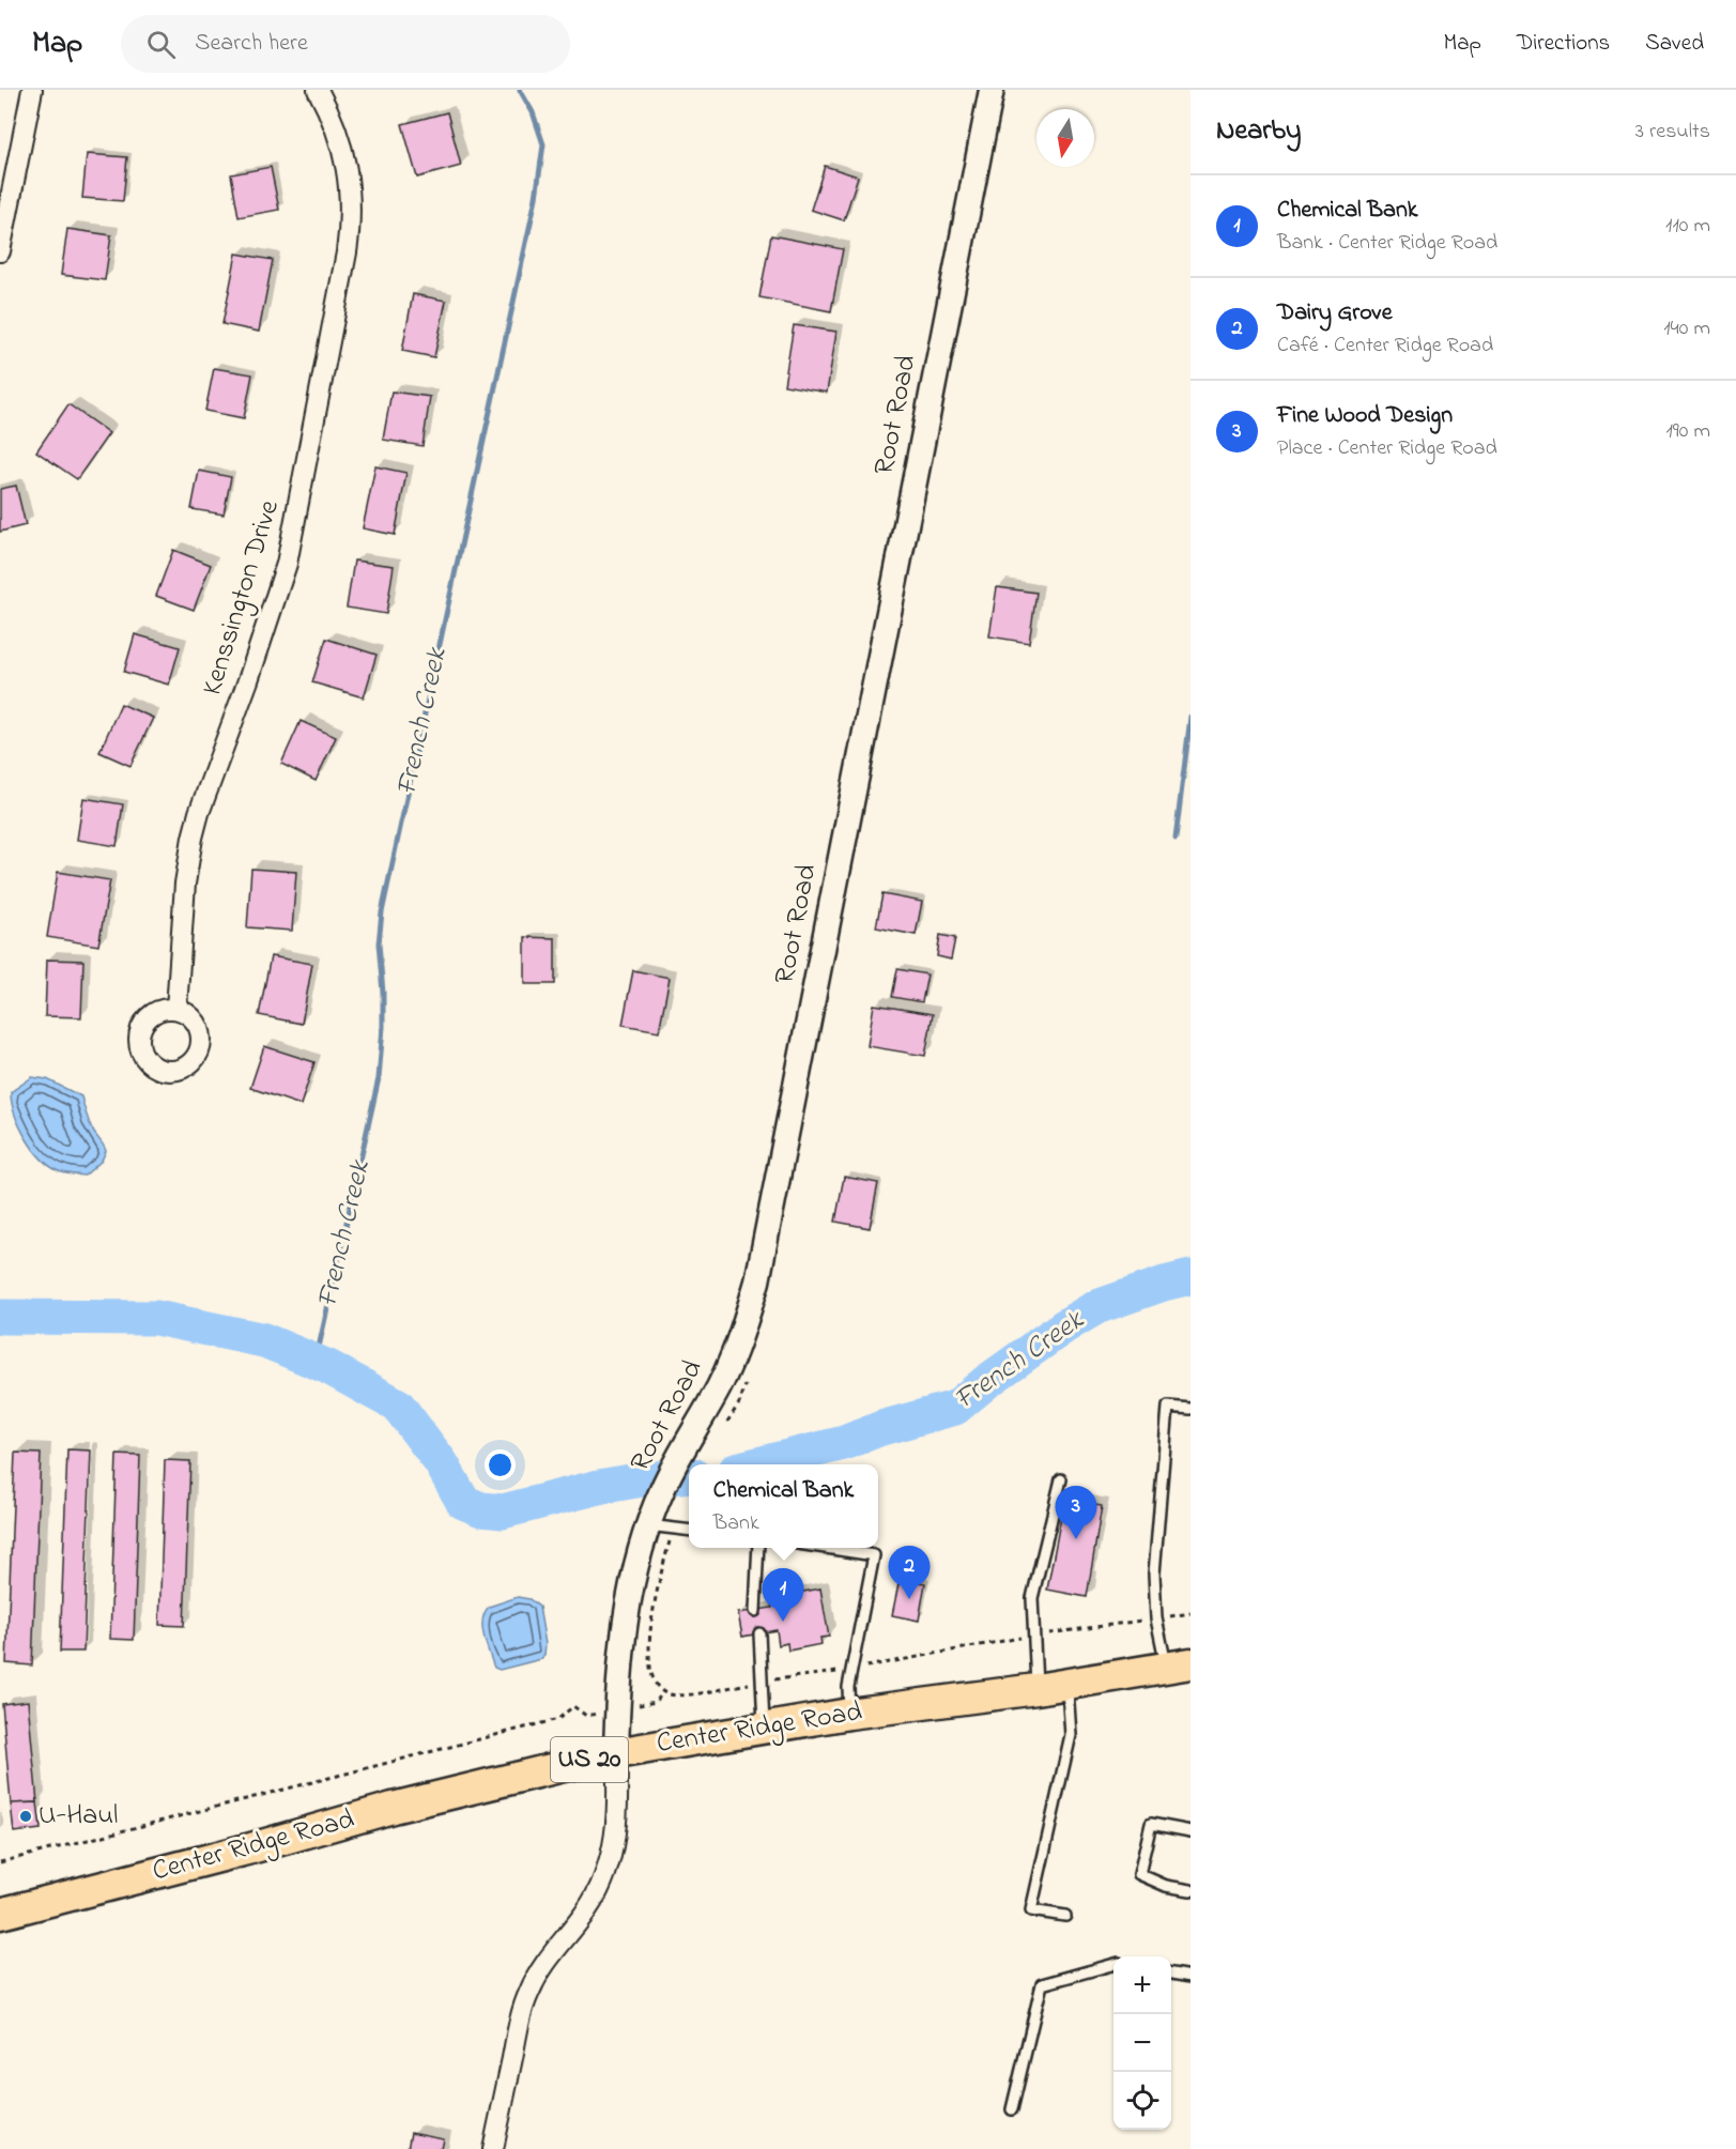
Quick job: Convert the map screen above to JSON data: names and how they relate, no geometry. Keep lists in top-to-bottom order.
{
  "streets": {
    "main road": ["Center Ridge Road", "US 20"],
    "street": ["Root Road", "Kenssington Drive"]
  },
  "crossings": [
    ["Root Road", "Center Ridge Road"]
  ],
  "water": ["French Creek"],
  "places": ["U-Haul"],
  "north": "bottom",
  "page": {
    "header": "Map",
    "search": "Search here",
    "nav": ["Map", "Directions", "Saved"],
    "heading": ["Nearby", "3 results"],
    "list": [
      {
        "mark": "1",
        "name": "Chemical Bank",
        "note": "Bank · Center Ridge Road",
        "value": "110 m"
      },
      {
        "mark": "2",
        "name": "Dairy Grove",
        "note": "Café · Center Ridge Road",
        "value": "140 m"
      },
      {
        "mark": "3",
        "name": "Fine Wood Design",
        "note": "Place · Center Ridge Road",
        "value": "190 m"
      }
    ],
    "popup": ["Chemical Bank", "Bank"],
    "pins": ["3", "2", "1"],
    "map_buttons": ["+", "−"]
  }
}
